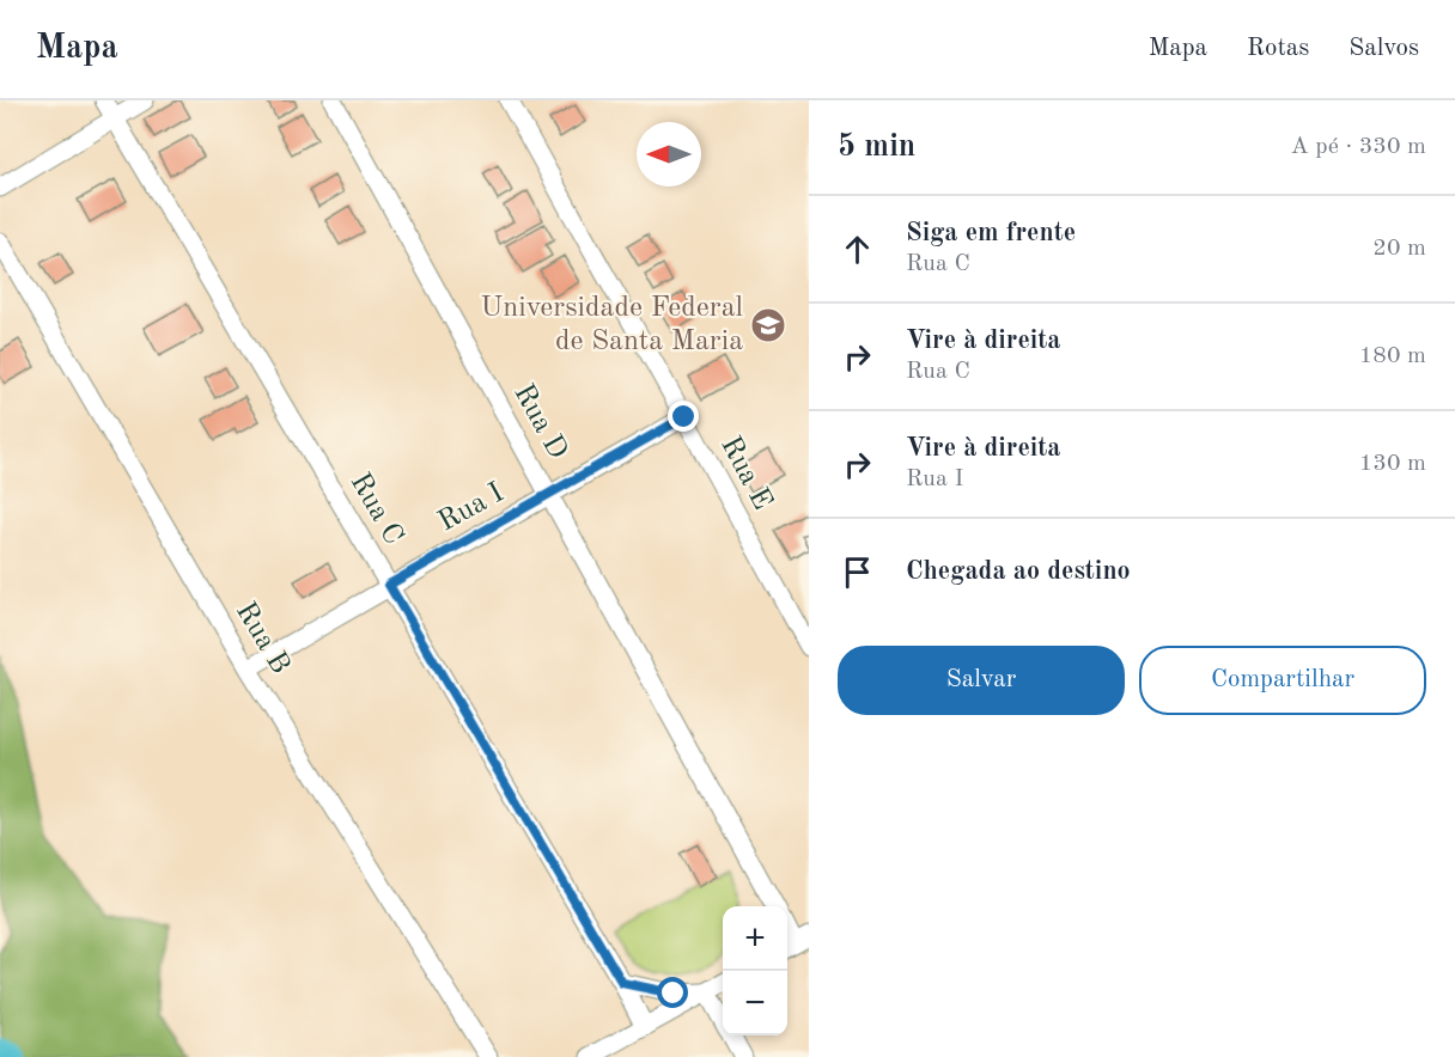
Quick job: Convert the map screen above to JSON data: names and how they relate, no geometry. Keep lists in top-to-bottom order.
{
  "streets": {
    "street": [
      "Rua D",
      "Rua E",
      "Rua I",
      "Rua C",
      "Rua B"
    ]
  },
  "crossings": [
    ["Rua D", "Rua I"],
    ["Rua E", "Rua I"],
    ["Rua I", "Rua C"],
    ["Rua I", "Rua B"]
  ],
  "places": {
    "school or university": ["Universidade Federal de Santa Maria"]
  },
  "north": "left",
  "page": {
    "header": "Mapa",
    "nav": ["Mapa", "Rotas", "Salvos"],
    "heading": ["5 min", "A pé · 330 m"],
    "list": [
      ["Siga em frente", "Rua C", "20 m"],
      ["Vire à direita", "Rua C", "180 m"],
      ["Vire à direita", "Rua I", "130 m"],
      "Chegada ao destino"
    ],
    "buttons": ["Salvar", "Compartilhar"],
    "map_buttons": ["+", "−"]
  }
}
